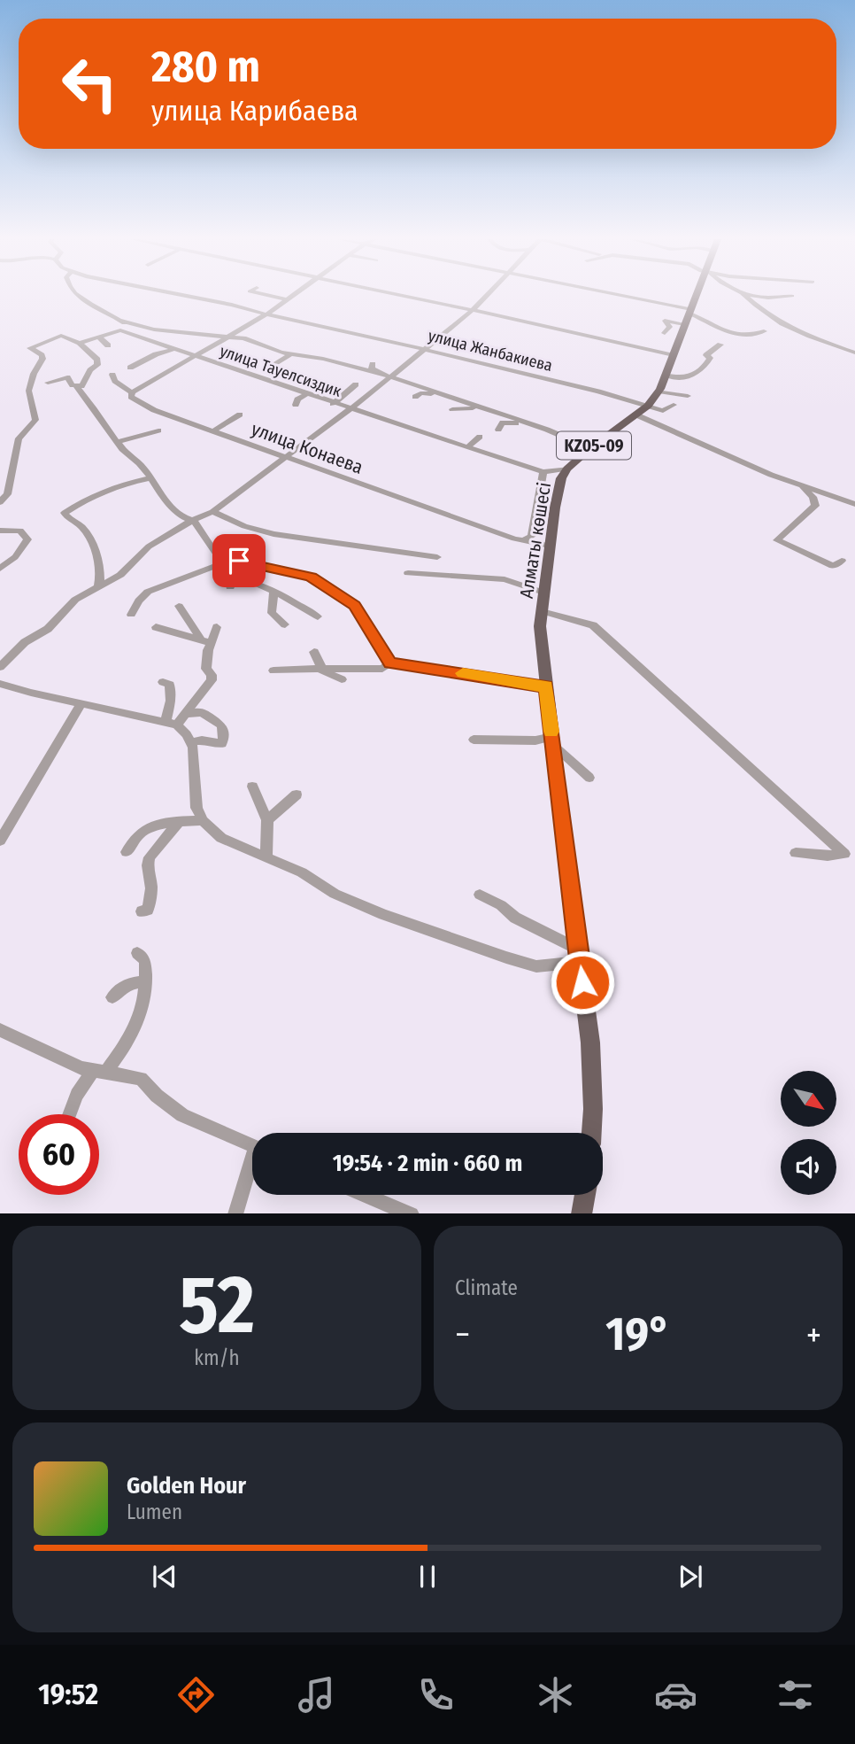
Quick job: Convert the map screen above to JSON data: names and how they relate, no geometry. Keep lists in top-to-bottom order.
{
  "streets": {
    "main road": ["KZ05-09", "Алматы көшесі"],
    "street": ["улица Жанбакиева", "улица Тауелсиздик", "улица Конаева"]
  },
  "crossings": [
    ["улица Жанбакиева", "Алматы көшесі"],
    ["улица Тауелсиздик", "Алматы көшесі"],
    ["KZ05-09", "Алматы көшесі"],
    ["улица Конаева", "Алматы көшесі"]
  ],
  "north": "bottom right",
  "page": {
    "turn": ["280 m", "улица Карибаева"],
    "limit": "60",
    "trip": "19:54 · 2 min · 660 m",
    "tile": [
      ["52", "km/h"],
      "Climate"
    ],
    "heat": ["−", "19°", "+"],
    "song": ["Golden Hour", "Lumen"],
    "tabs": "19:52"
  }
}
